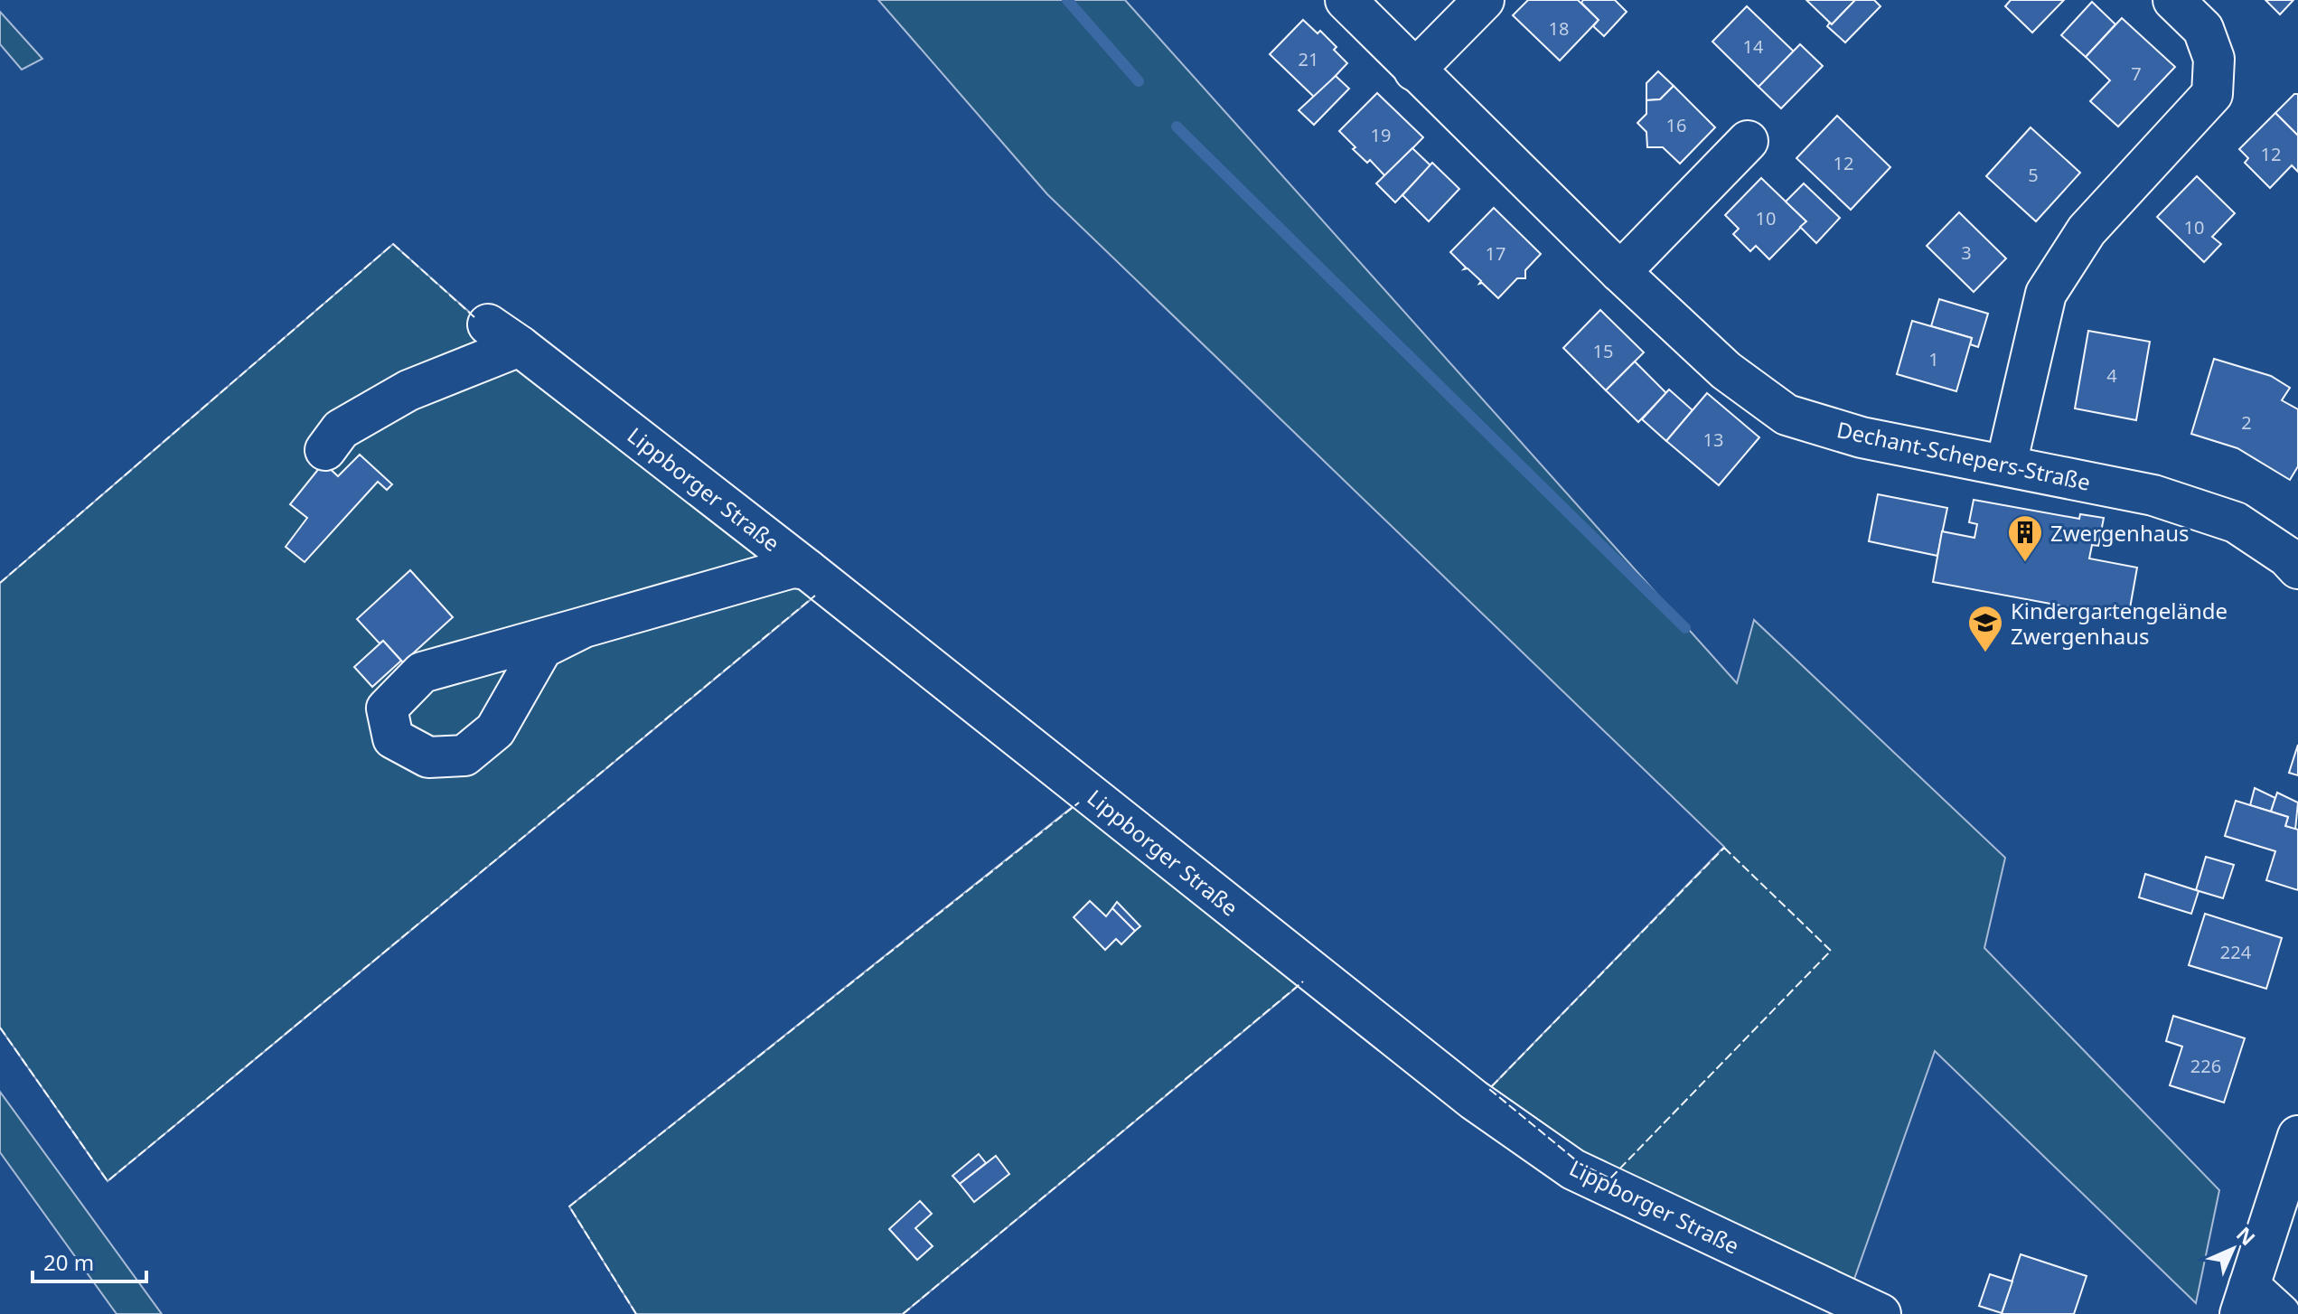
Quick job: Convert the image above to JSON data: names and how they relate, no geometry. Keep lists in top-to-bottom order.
{
  "streets": {
    "street": ["Dechant-Schepers-Straße", "Lippborger Straße"]
  },
  "places": {
    "building": ["Zwergenhaus"],
    "school or university": ["Kindergartengelände Zwergenhaus"]
  },
  "house_numbers": [
    "18",
    "14",
    "21",
    "7",
    "16",
    "19",
    "12",
    "12",
    "5",
    "10",
    "10",
    "3",
    "17",
    "15",
    "1",
    "4",
    "2",
    "13",
    "224",
    "226"
  ],
  "scale_bar": "20 m",
  "north": "top right"
}
